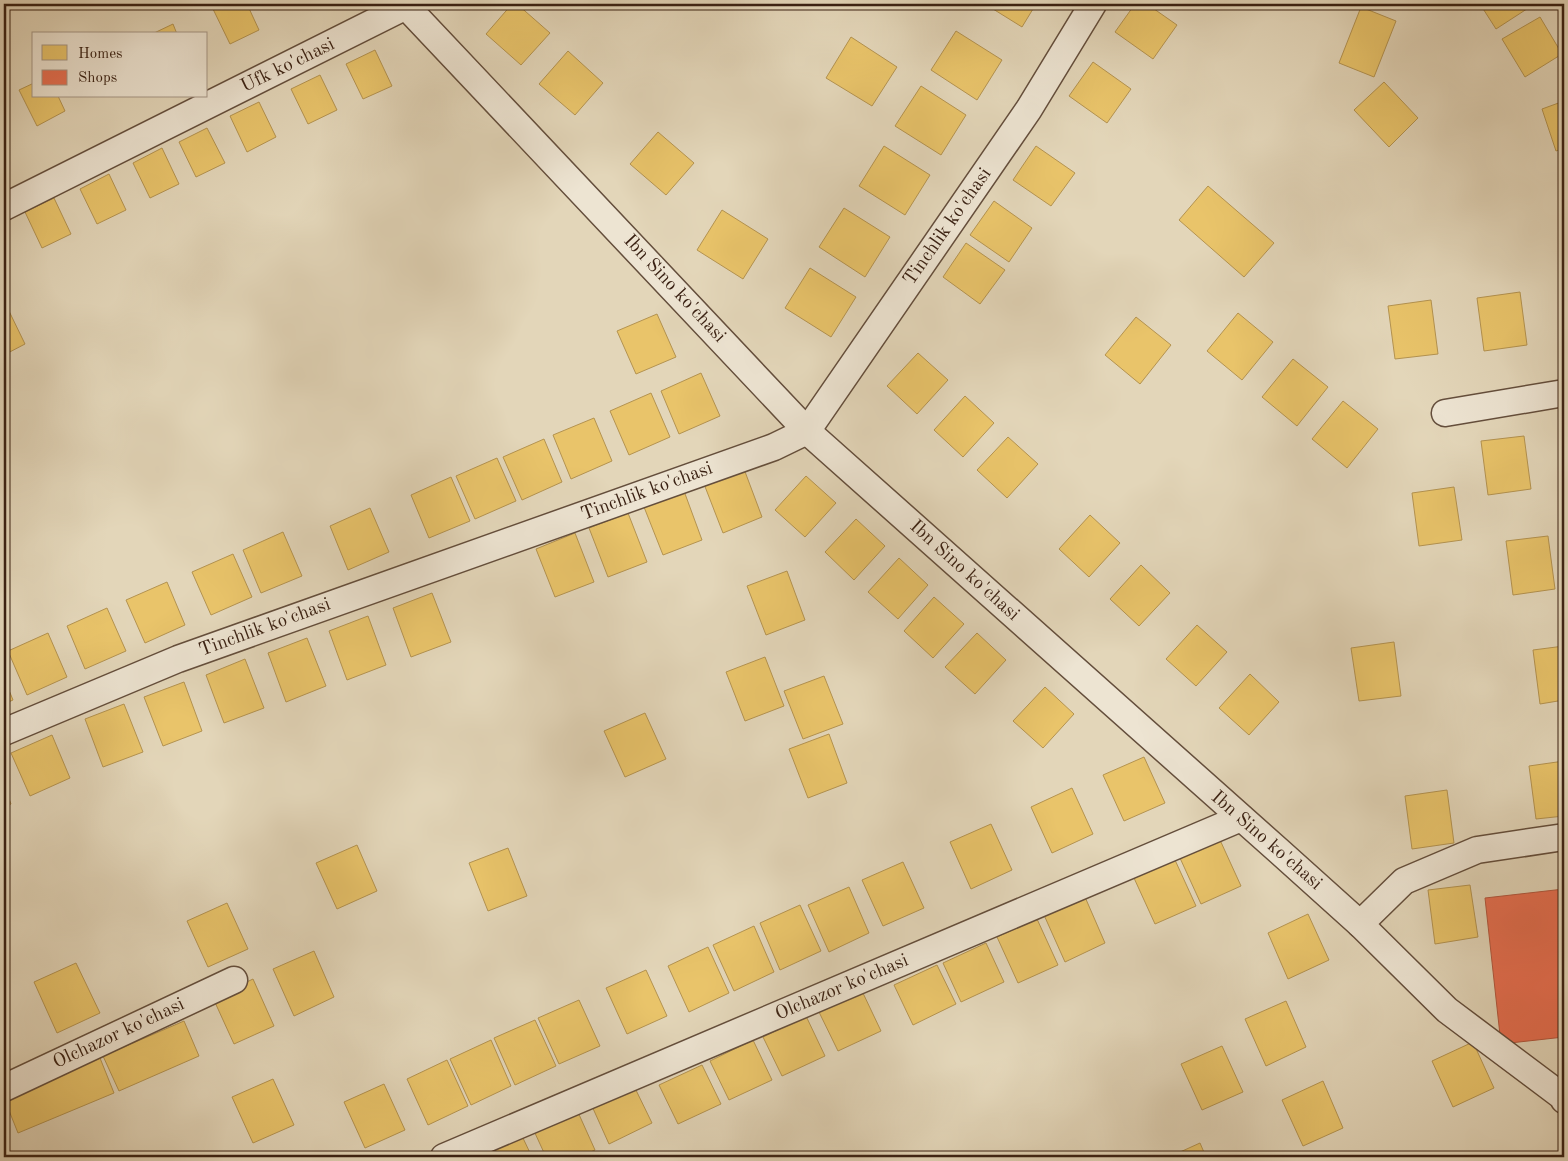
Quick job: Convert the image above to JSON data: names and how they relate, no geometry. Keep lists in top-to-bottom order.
{
  "streets": {
    "street": [
      "Ufk ko'chasi",
      "Tinchlik ko'chasi",
      "Ibn Sino ko'chasi",
      "Olchazor ko'chasi"
    ]
  },
  "crossings": [
    ["Ufk ko'chasi", "Ibn Sino ko'chasi"],
    ["Tinchlik ko'chasi", "Ibn Sino ko'chasi"],
    ["Ibn Sino ko'chasi", "Olchazor ko'chasi"]
  ],
  "legend": ["Homes", "Shops"]
}
